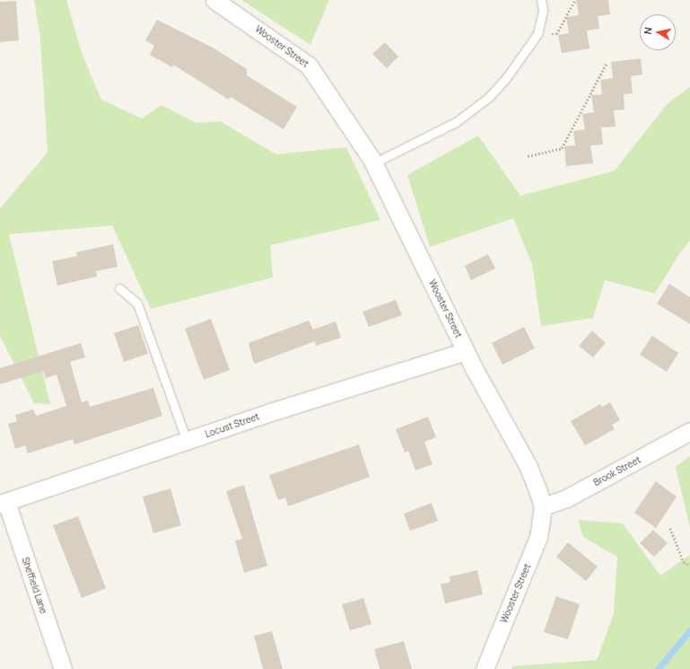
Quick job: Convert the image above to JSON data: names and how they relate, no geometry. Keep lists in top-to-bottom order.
{
  "streets": {
    "street": [
      "Wooster Street",
      "Locust Street",
      "Brook Street",
      "Sheffield Lane"
    ]
  },
  "crossings": [
    ["Wooster Street", "Locust Street"],
    ["Wooster Street", "Brook Street"],
    ["Locust Street", "Sheffield Lane"]
  ],
  "north": "left"
}
